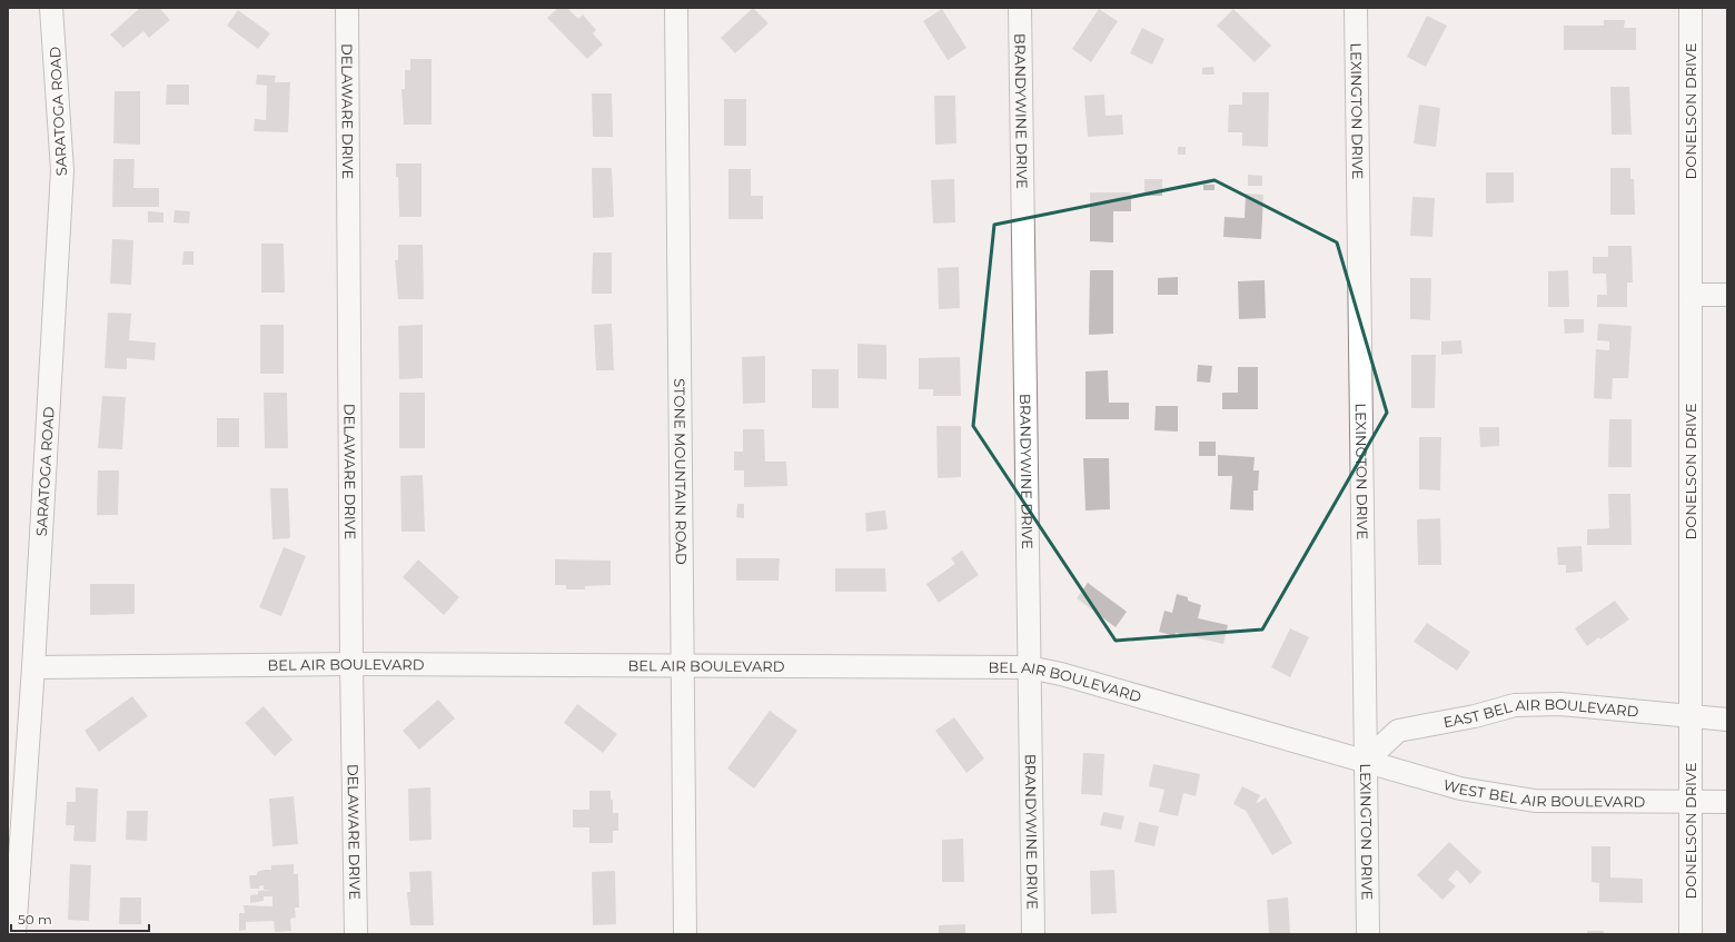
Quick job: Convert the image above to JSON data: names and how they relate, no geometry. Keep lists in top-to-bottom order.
{
  "streets": {
    "street": [
      "SARATOGA ROAD",
      "DELAWARE DRIVE",
      "BRANDYWINE DRIVE",
      "LEXINGTON DRIVE",
      "DONELSON DRIVE",
      "STONE MOUNTAIN ROAD",
      "BEL AIR BOULEVARD",
      "EAST BEL AIR BOULEVARD",
      "WEST BEL AIR BOULEVARD"
    ]
  },
  "crossings": [
    ["SARATOGA ROAD", "BEL AIR BOULEVARD"],
    ["DELAWARE DRIVE", "BEL AIR BOULEVARD"],
    ["BRANDYWINE DRIVE", "BEL AIR BOULEVARD"],
    ["LEXINGTON DRIVE", "BEL AIR BOULEVARD"],
    ["LEXINGTON DRIVE", "EAST BEL AIR BOULEVARD"],
    ["LEXINGTON DRIVE", "WEST BEL AIR BOULEVARD"],
    ["DONELSON DRIVE", "EAST BEL AIR BOULEVARD"],
    ["DONELSON DRIVE", "WEST BEL AIR BOULEVARD"],
    ["STONE MOUNTAIN ROAD", "BEL AIR BOULEVARD"],
    ["BEL AIR BOULEVARD", "EAST BEL AIR BOULEVARD"],
    ["BEL AIR BOULEVARD", "WEST BEL AIR BOULEVARD"],
    ["EAST BEL AIR BOULEVARD", "WEST BEL AIR BOULEVARD"]
  ],
  "scale_bar": "50 m"
}
